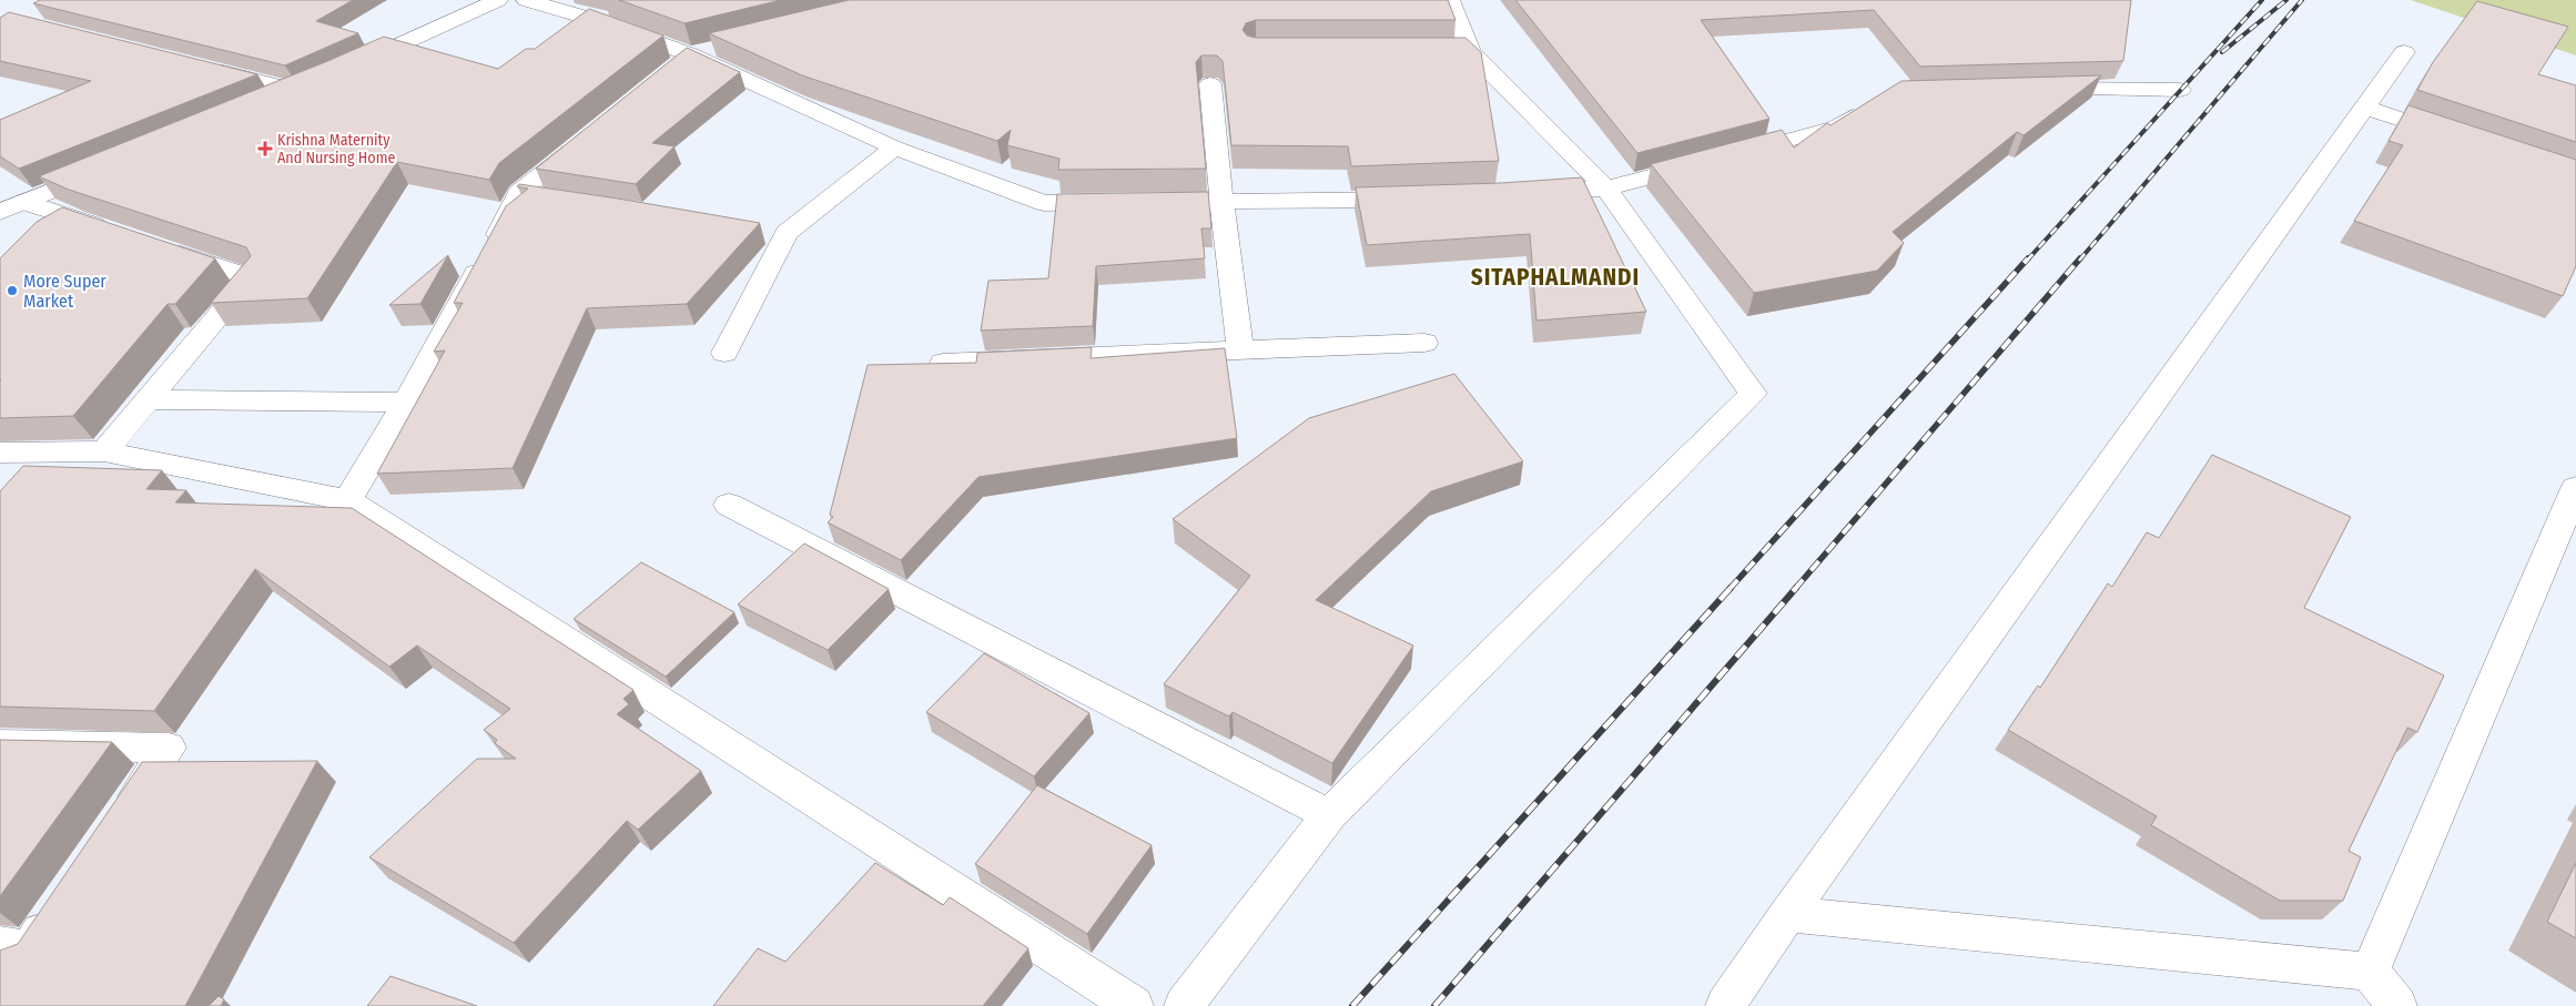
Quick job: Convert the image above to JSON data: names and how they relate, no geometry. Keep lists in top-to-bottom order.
{
  "districts": ["SITAPHALMANDI"],
  "places": {
    "health": ["Krishna Maternity And Nursing Home"],
    "other": ["More Super Market"]
  }
}
